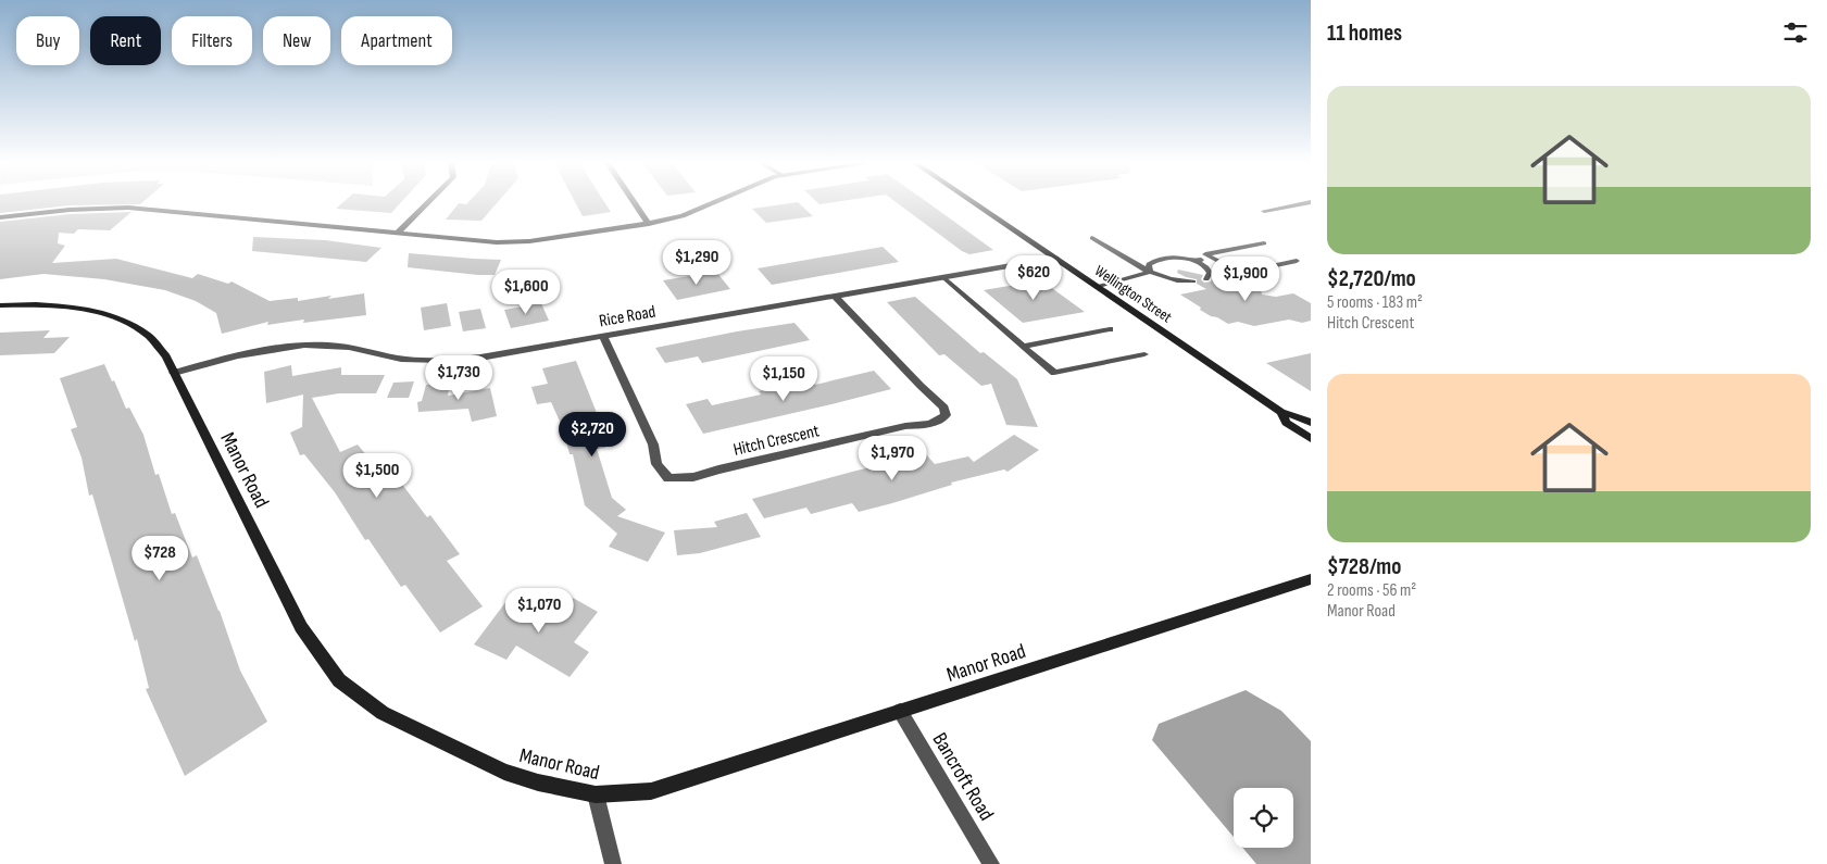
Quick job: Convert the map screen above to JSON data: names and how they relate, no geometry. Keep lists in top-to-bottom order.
{
  "streets": {
    "street": [
      "Wellington Street",
      "Rice Road",
      "Hitch Crescent",
      "Manor Road",
      "Bancroft Road"
    ]
  },
  "crossings": [
    ["Wellington Street", "Rice Road"],
    ["Rice Road", "Hitch Crescent"],
    ["Rice Road", "Manor Road"],
    ["Manor Road", "Bancroft Road"]
  ],
  "page": {
    "heading": "11 homes",
    "chip": [
      "Buy",
      "Rent",
      "Filters",
      "New",
      "Apartment"
    ],
    "list": [
      {
        "name": "$2,720/mo",
        "note": "5 rooms · 183 m² · Hitch Crescent"
      },
      {
        "name": "$728/mo",
        "note": "2 rooms · 56 m² · Manor Road"
      }
    ],
    "price": [
      "$1,290",
      "$620",
      "$1,900",
      "$1,600",
      "$1,730",
      "$1,150",
      "$2,720",
      "$1,970",
      "$1,500",
      "$728",
      "$1,070"
    ]
  }
}
